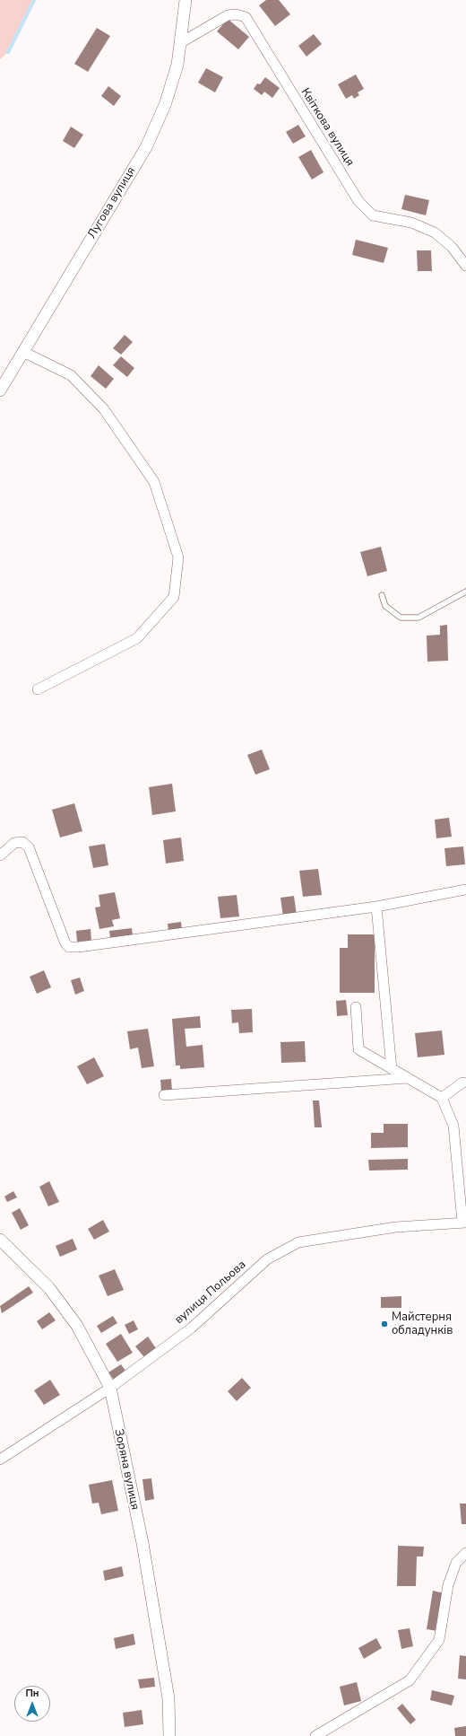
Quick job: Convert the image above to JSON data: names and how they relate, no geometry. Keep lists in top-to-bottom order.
{
  "streets": {
    "street": [
      "Квіткова вулиця",
      "Лугова вулиця",
      "вулиця Польова",
      "Зоряна вулиця"
    ]
  },
  "crossings": [
    ["Квіткова вулиця", "Лугова вулиця"],
    ["вулиця Польова", "Зоряна вулиця"]
  ],
  "places": ["Майстерня обладунків"],
  "north": "top"
}
